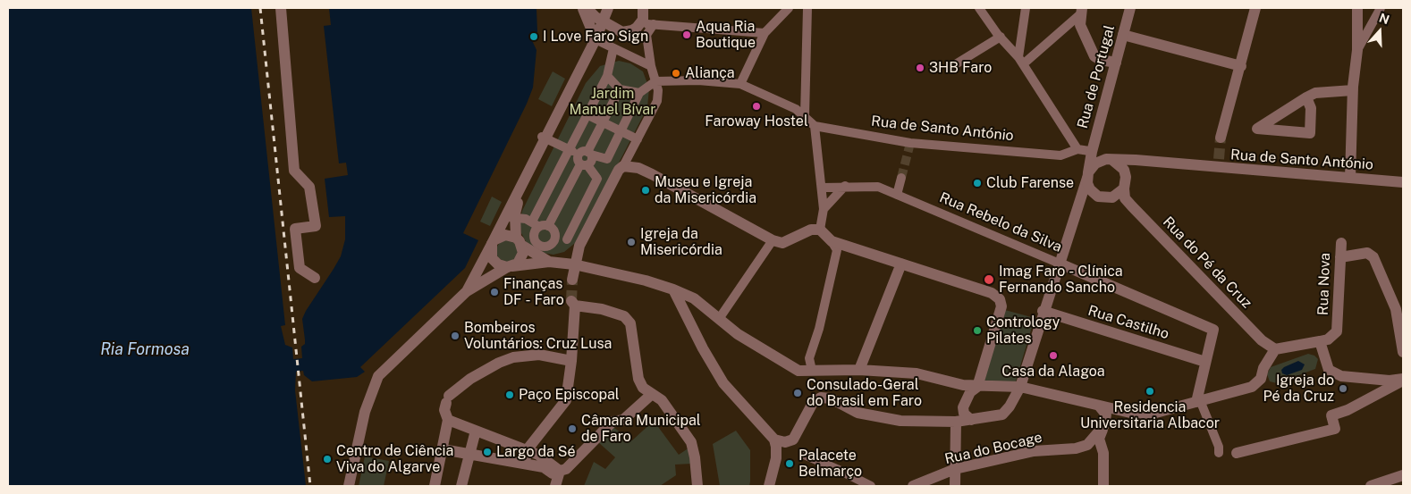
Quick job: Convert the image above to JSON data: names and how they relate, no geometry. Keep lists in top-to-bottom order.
{
  "streets": {
    "street": [
      "Rua de Portugal",
      "Rua de Santo António",
      "Rua Rebelo da Silva",
      "Rua do Pé da Cruz",
      "Rua Nova",
      "Rua Castilho",
      "Rua do Bocage"
    ]
  },
  "crossings": [
    ["Rua de Portugal", "Rua de Santo António"],
    ["Rua de Portugal", "Rua Rebelo da Silva"],
    ["Rua de Portugal", "Rua do Pé da Cruz"],
    ["Rua de Portugal", "Rua Castilho"],
    ["Rua de Santo António", "Rua do Pé da Cruz"],
    ["Rua Rebelo da Silva", "Rua Castilho"]
  ],
  "water": ["Ria Formosa"],
  "parks": ["Jardim Manuel Bívar"],
  "places": [
    "Aqua Ria Boutique",
    "I Love Faro Sign",
    "3HB Faro",
    "Aliança",
    "Faroway Hostel",
    "Club Farense",
    "Museu e Igreja da Misericórdia",
    "Igreja da Misericórdia",
    "Imag Faro - Clínica Fernando Sancho",
    "Finanças DF - Faro",
    "Contrology Pilates",
    "Bombeiros Voluntários: Cruz Lusa",
    "Casa da Alagoa",
    "Igreja do Pé da Cruz",
    "Residencia Universitaria Albacor",
    "Consulado-Geral do Brasil em Faro",
    "Paço Episcopal",
    "Câmara Municipal de Faro",
    "Largo da Sé",
    "Centro de Ciência Viva do Algarve",
    "Palacete Belmarço"
  ],
  "north": "top"
}
